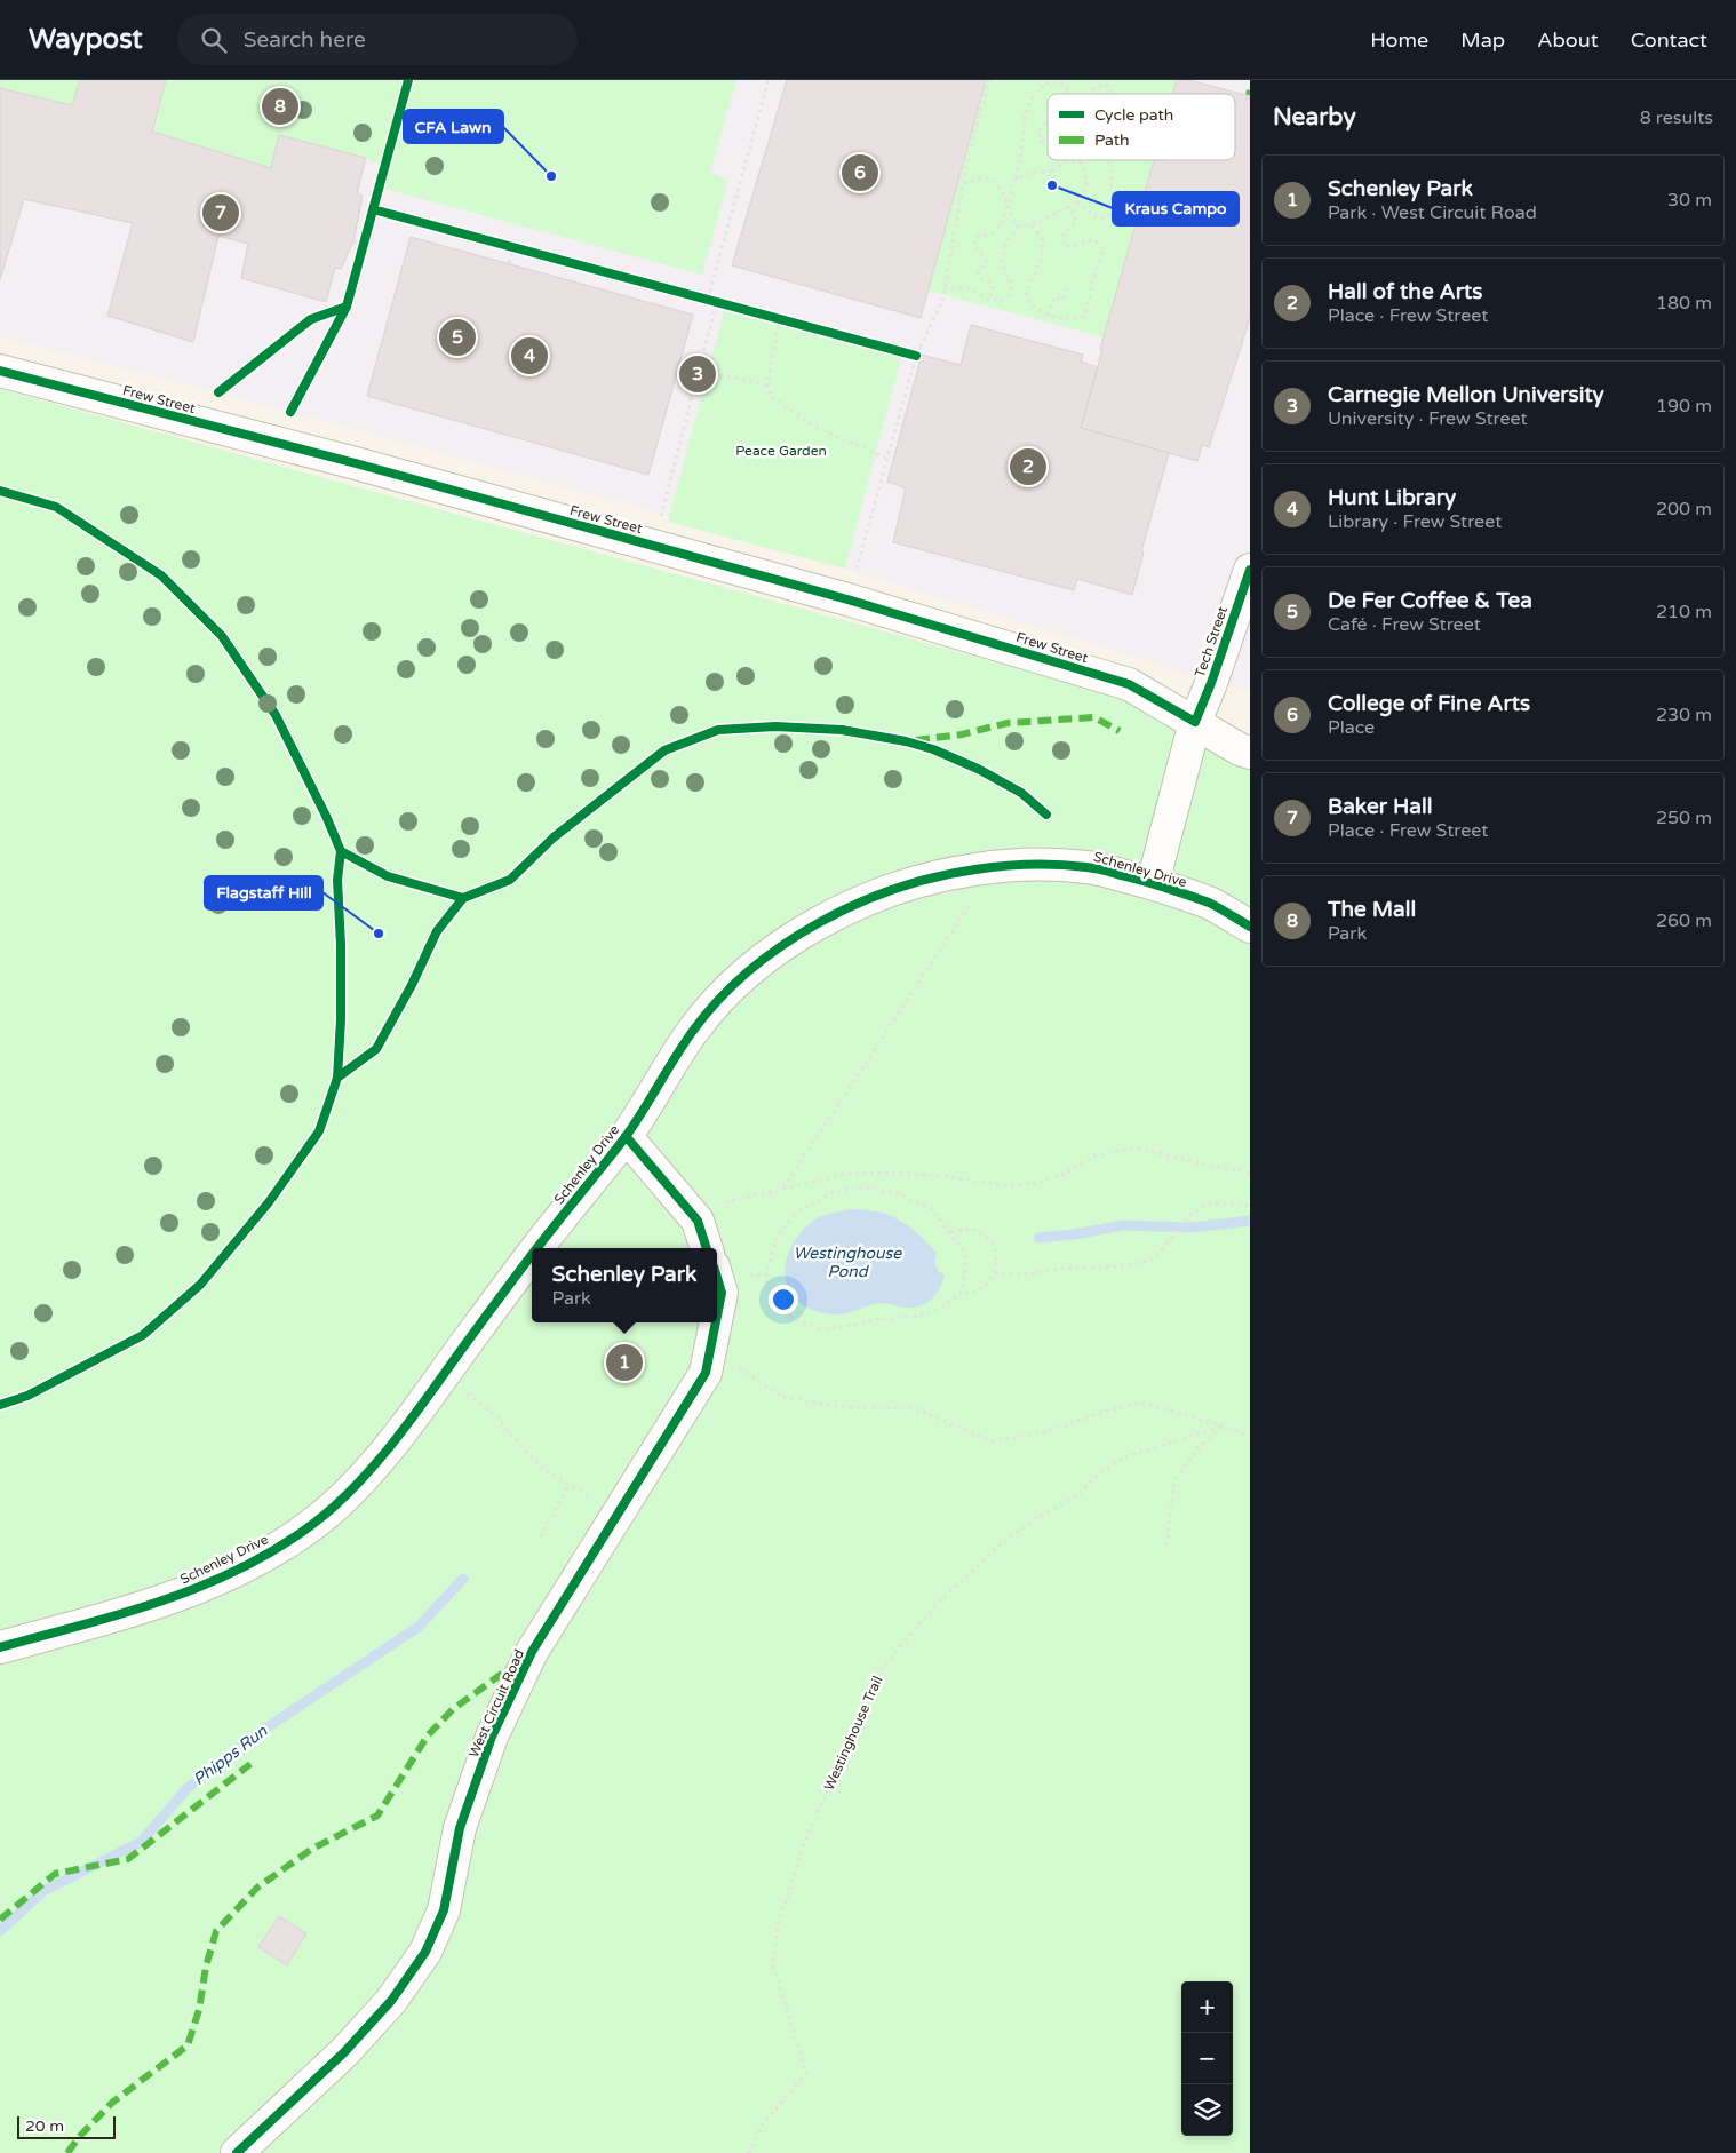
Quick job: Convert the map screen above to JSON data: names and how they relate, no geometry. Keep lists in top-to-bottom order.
{
  "streets": {
    "street": [
      "Frew Street",
      "Tech Street",
      "Schenley Drive",
      "West Circuit Road"
    ],
    "path": ["Westinghouse Trail"]
  },
  "crossings": [
    ["Frew Street", "Tech Street"],
    ["Tech Street", "Schenley Drive"]
  ],
  "water": ["Westinghouse Pond", "Phipps Run"],
  "parks": ["Peace Garden"],
  "places": ["CFA Lawn", "Kraus Campo", "Flagstaff Hill"],
  "legend": ["Cycle path", "Path"],
  "scale_bar": "20 m",
  "page": {
    "header": "Waypost",
    "search": "Search here",
    "nav": [
      "Home",
      "Map",
      "About",
      "Contact"
    ],
    "heading": ["Nearby", "8 results"],
    "pins": [
      "8",
      "6",
      "7",
      "5",
      "4",
      "3",
      "2",
      "1"
    ],
    "list": [
      {
        "mark": "1",
        "name": "Schenley Park",
        "note": "Park · West Circuit Road",
        "value": "30 m"
      },
      {
        "mark": "2",
        "name": "Hall of the Arts",
        "note": "Place · Frew Street",
        "value": "180 m"
      },
      {
        "mark": "3",
        "name": "Carnegie Mellon University",
        "note": "University · Frew Street",
        "value": "190 m"
      },
      {
        "mark": "4",
        "name": "Hunt Library",
        "note": "Library · Frew Street",
        "value": "200 m"
      },
      {
        "mark": "5",
        "name": "De Fer Coffee & Tea",
        "note": "Café · Frew Street",
        "value": "210 m"
      },
      {
        "mark": "6",
        "name": "College of Fine Arts",
        "note": "Place",
        "value": "230 m"
      },
      {
        "mark": "7",
        "name": "Baker Hall",
        "note": "Place · Frew Street",
        "value": "250 m"
      },
      {
        "mark": "8",
        "name": "The Mall",
        "note": "Park",
        "value": "260 m"
      }
    ],
    "popup": ["Schenley Park", "Park"],
    "map_buttons": ["+", "−"],
    "scale": "20 m"
  }
}
